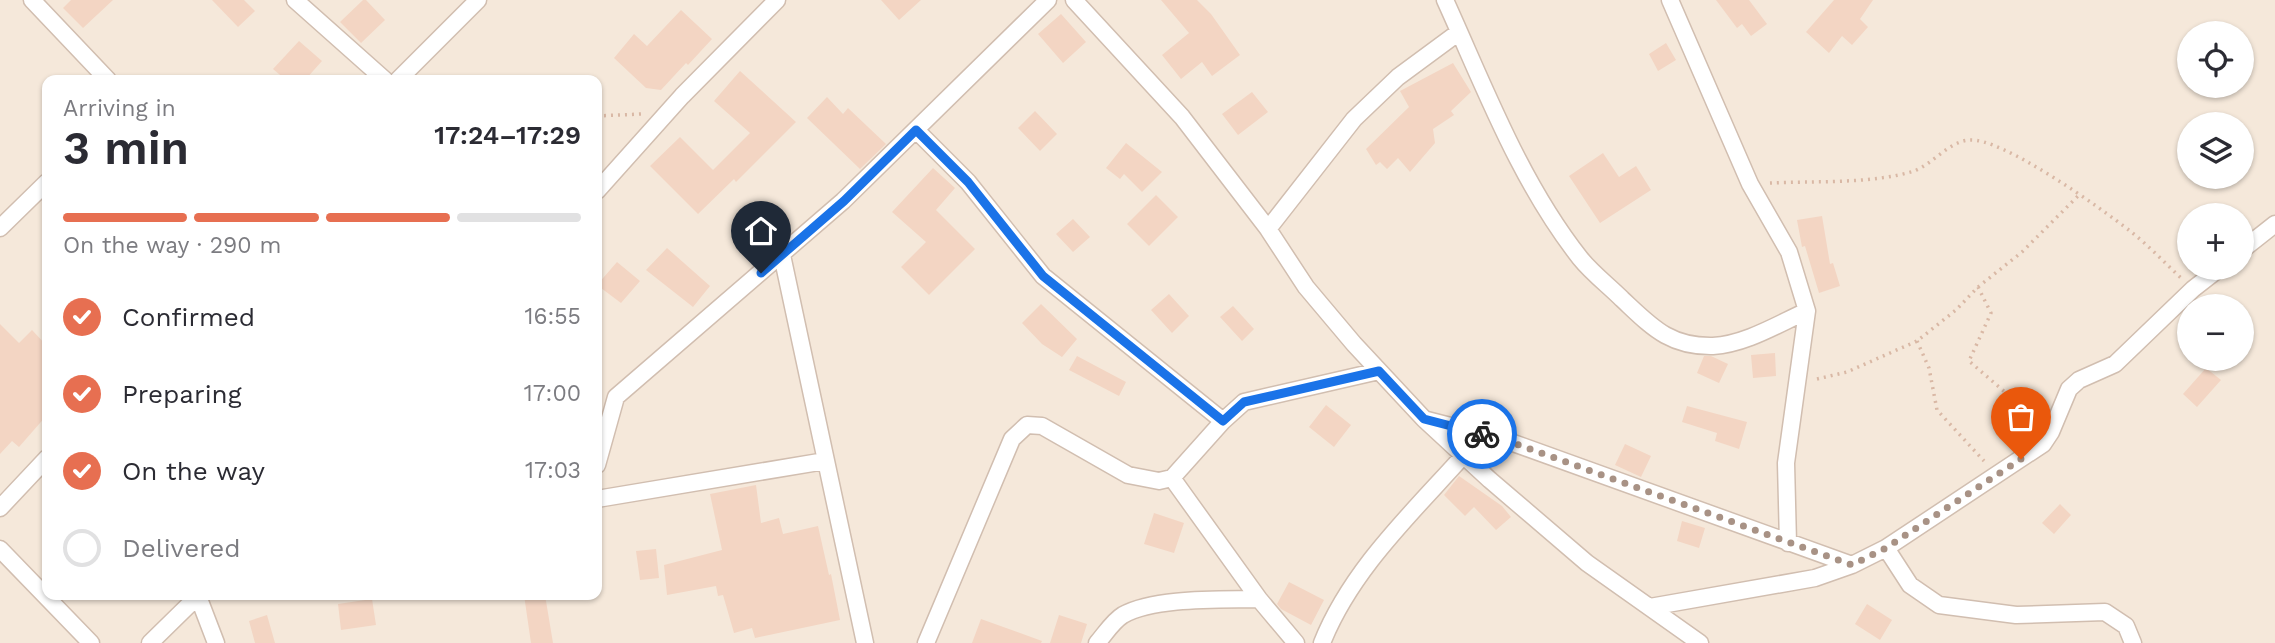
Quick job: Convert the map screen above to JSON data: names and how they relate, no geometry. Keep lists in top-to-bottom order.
{
  "page": {
    "map_buttons": ["+", "−"],
    "heading": ["3 min", "Arriving in", "17:24–17:29"],
    "bar": "On the way · 290 m",
    "list": [
      ["Confirmed", "16:55"],
      ["Preparing", "17:00"],
      ["On the way", "17:03"],
      "Delivered"
    ]
  }
}
